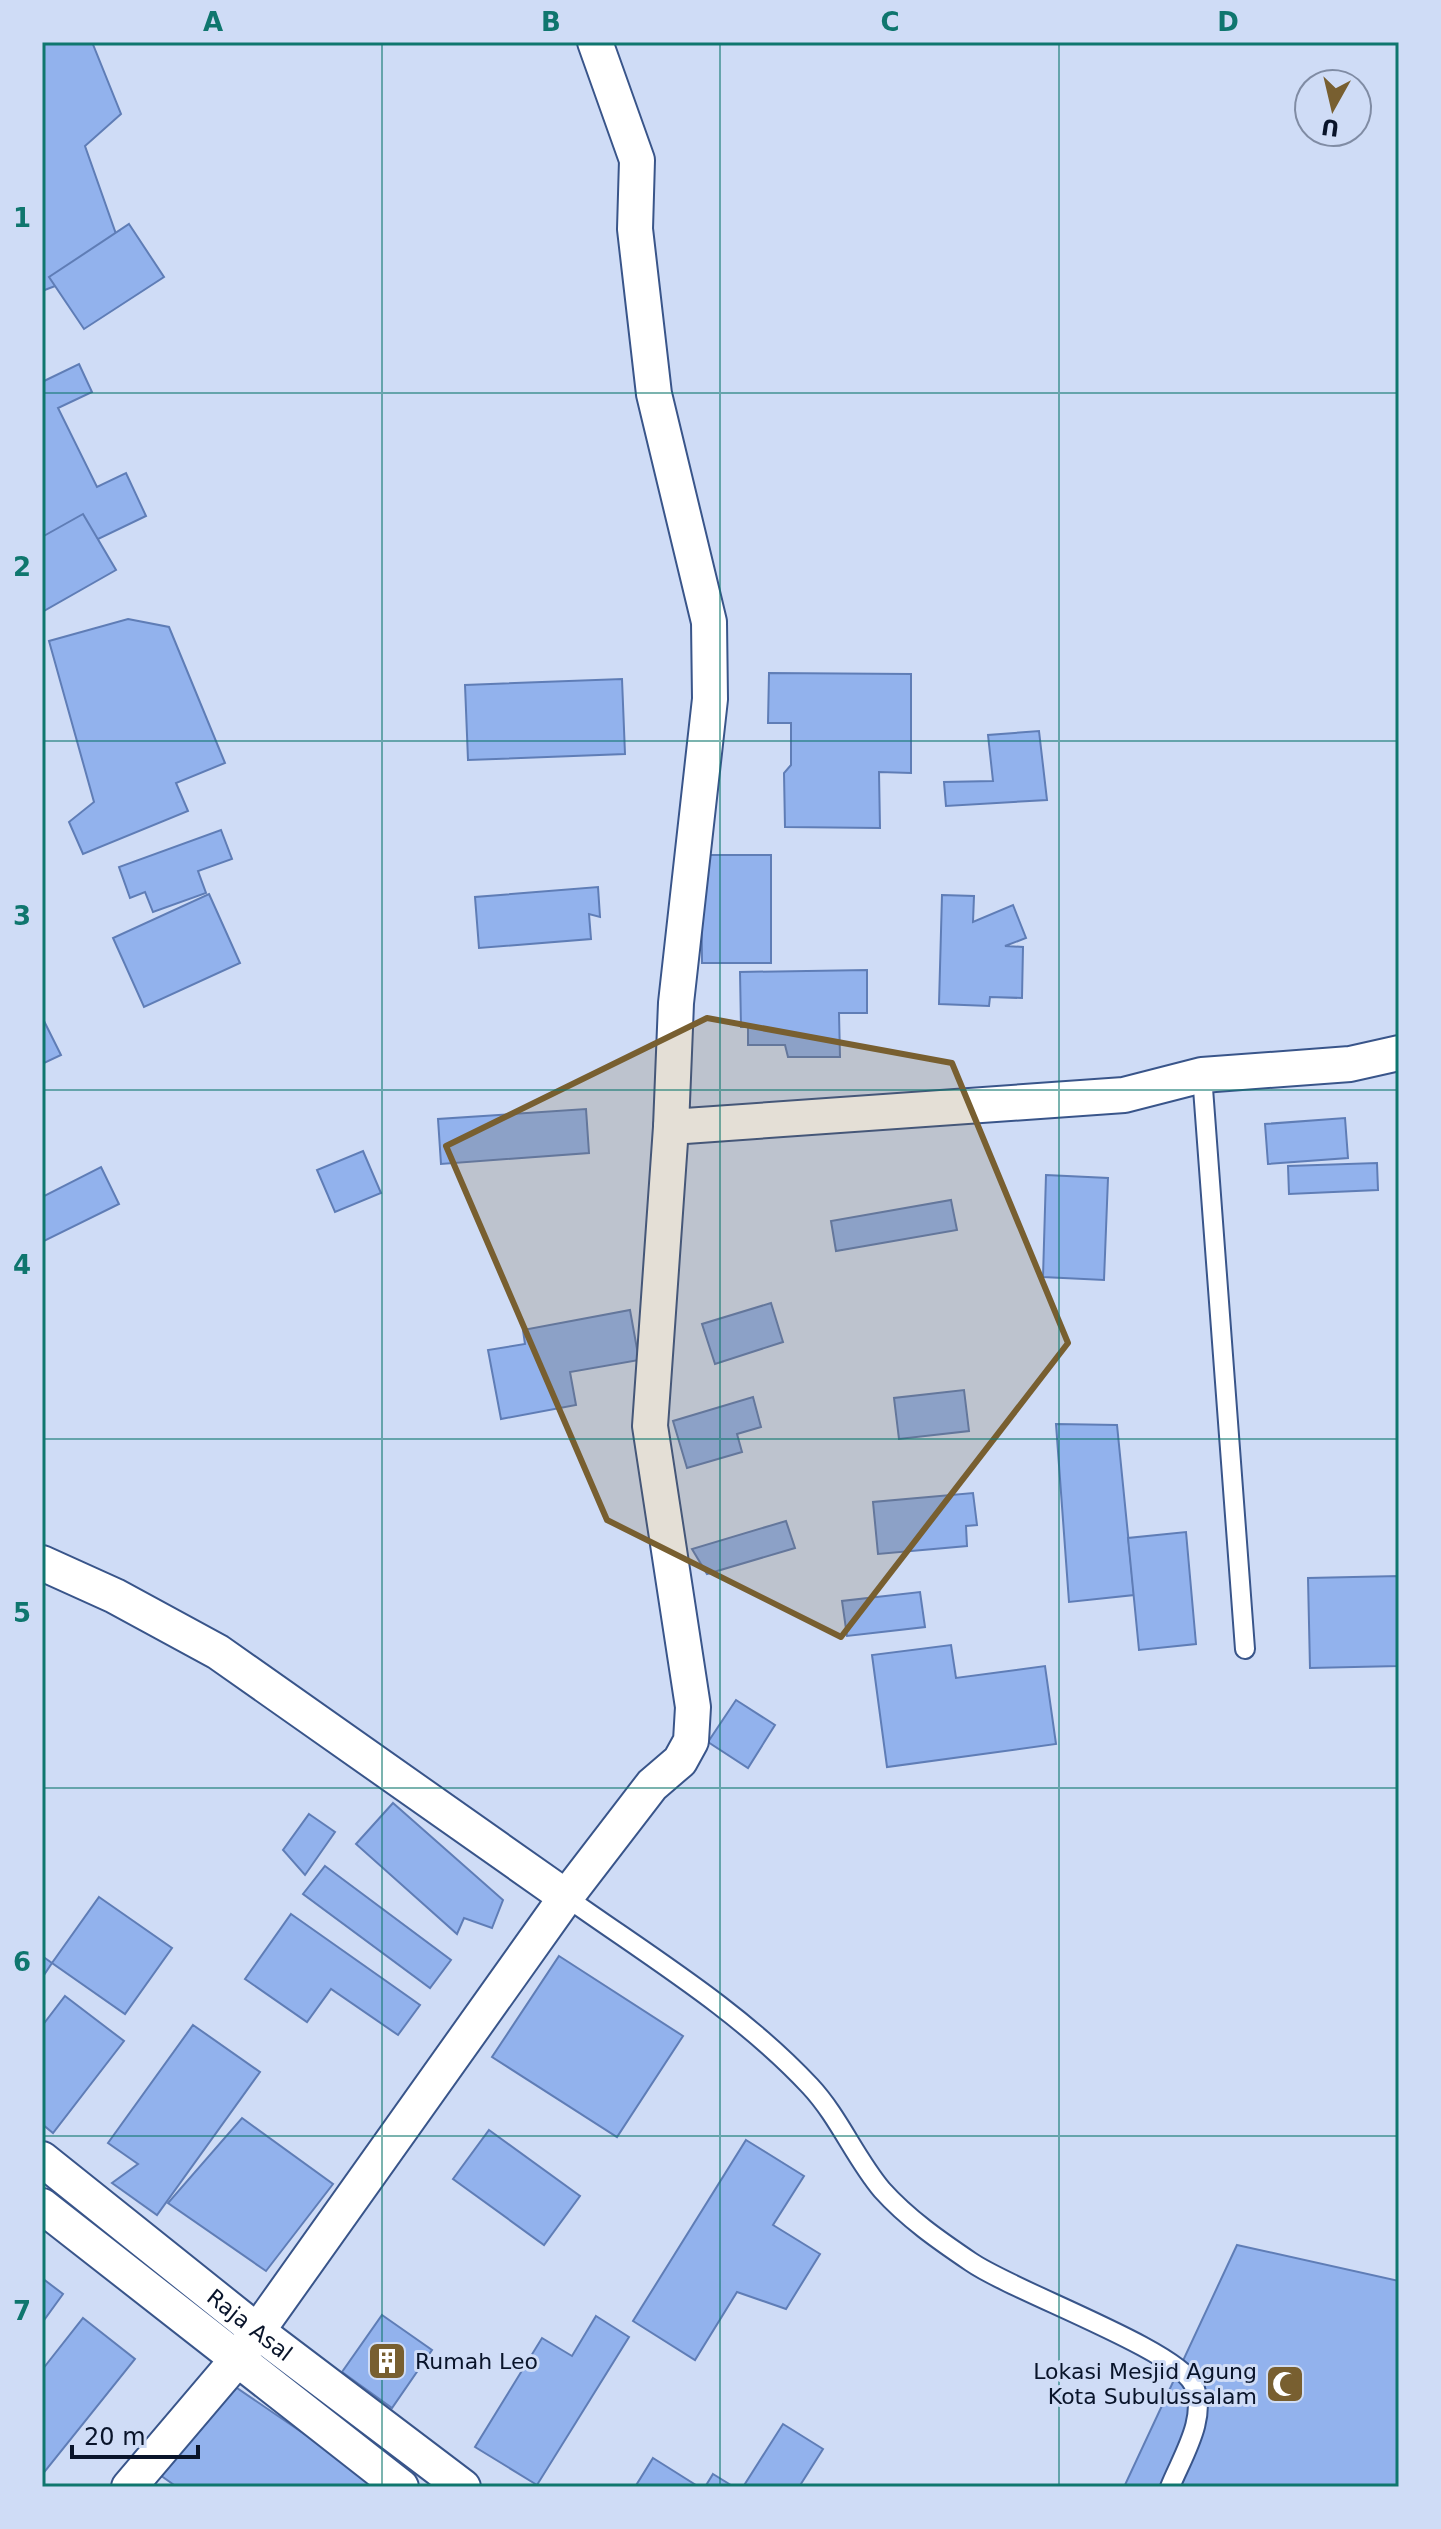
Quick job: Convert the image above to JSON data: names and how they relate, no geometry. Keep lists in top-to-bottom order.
{
  "streets": {
    "street": ["Raja Asal"]
  },
  "places": {
    "building": ["Rumah Leo"],
    "mosque": ["Lokasi Mesjid Agung Kota Subulussalam"]
  },
  "scale_bar": "20 m",
  "north": "bottom",
  "grid": {
    "columns": [
      "A",
      "B",
      "C",
      "D"
    ],
    "rows": [
      "1",
      "2",
      "3",
      "4",
      "5",
      "6",
      "7"
    ]
  }
}
